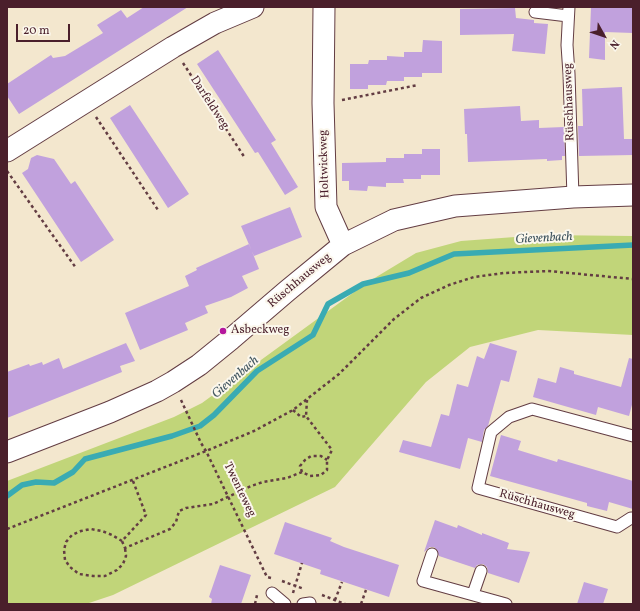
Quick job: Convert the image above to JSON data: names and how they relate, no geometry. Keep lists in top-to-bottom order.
{
  "streets": {
    "street": ["Rüschhausweg", "Holtwickweg"],
    "path": ["Darfeldweg", "Twenteweg"]
  },
  "crossings": [
    ["Rüschhausweg", "Holtwickweg"]
  ],
  "water": ["Gievenbach"],
  "places": ["Asbeckweg"],
  "scale_bar": "20 m",
  "north": "bottom right"
}
